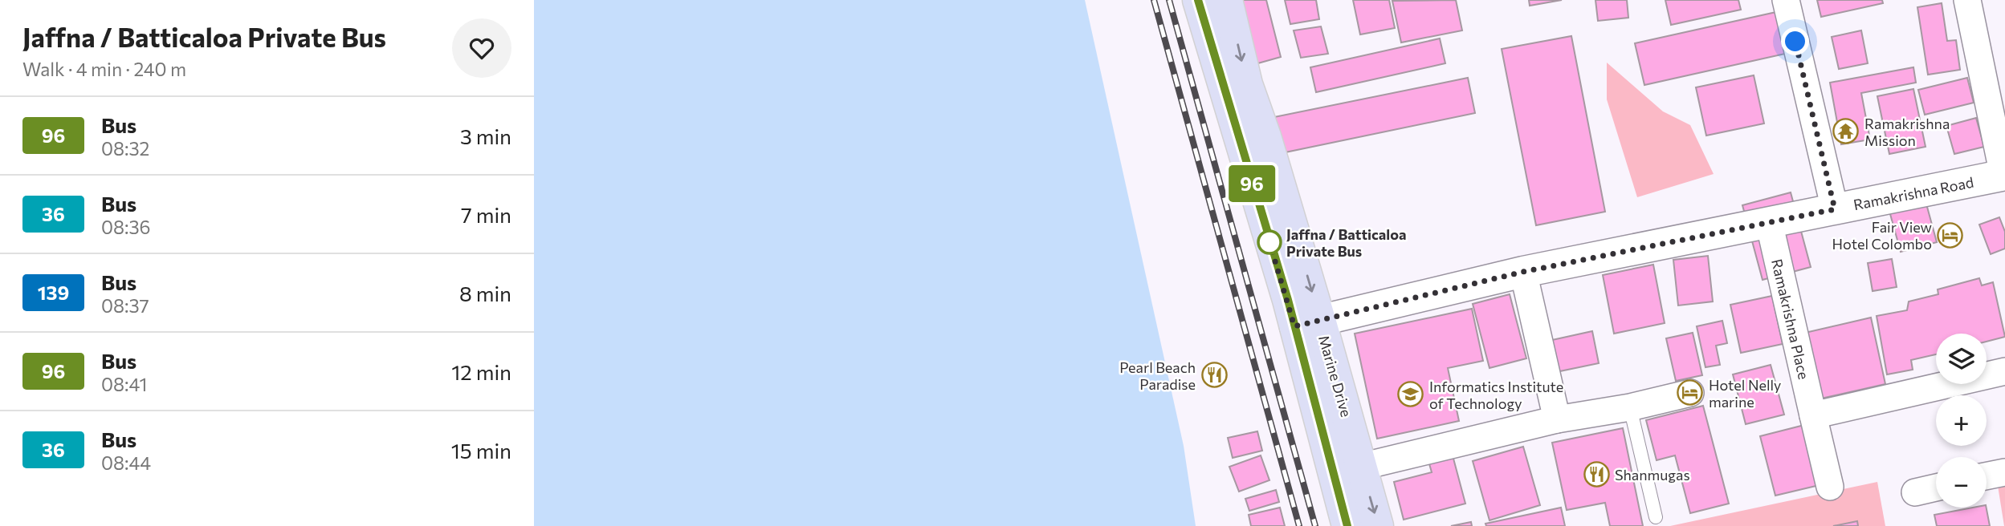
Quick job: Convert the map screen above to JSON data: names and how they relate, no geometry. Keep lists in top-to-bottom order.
{
  "streets": {
    "main road": ["Marine Drive"],
    "street": ["Ramakrishna Road", "Ramakrishna Place"]
  },
  "crossings": [
    ["Ramakrishna Road", "Ramakrishna Place"],
    ["Ramakrishna Road", "Marine Drive"]
  ],
  "places": {
    "temple": ["Ramakrishna Mission"],
    "hotel": ["Fair View Hotel Colombo", "Hotel Nelly marine"],
    "other": ["Jaffna / Batticaloa Private Bus"],
    "restaurant": ["Pearl Beach Paradise", "Shanmugas"],
    "school or university": ["Informatics Institute of Technology"]
  },
  "lines": ["bus line 96"],
  "page": {
    "heading": ["Jaffna / Batticaloa Private Bus", "Walk · 4 min · 240 m"],
    "on_map": "96",
    "list": [
      {
        "mark": "96",
        "name": "Bus",
        "note": "08:32",
        "value": "3 min"
      },
      {
        "mark": "36",
        "name": "Bus",
        "note": "08:36",
        "value": "7 min"
      },
      {
        "mark": "139",
        "name": "Bus",
        "note": "08:37",
        "value": "8 min"
      },
      {
        "mark": "96",
        "name": "Bus",
        "note": "08:41",
        "value": "12 min"
      },
      {
        "mark": "36",
        "name": "Bus",
        "note": "08:44",
        "value": "15 min"
      }
    ],
    "map_buttons": ["+", "−"]
  }
}
